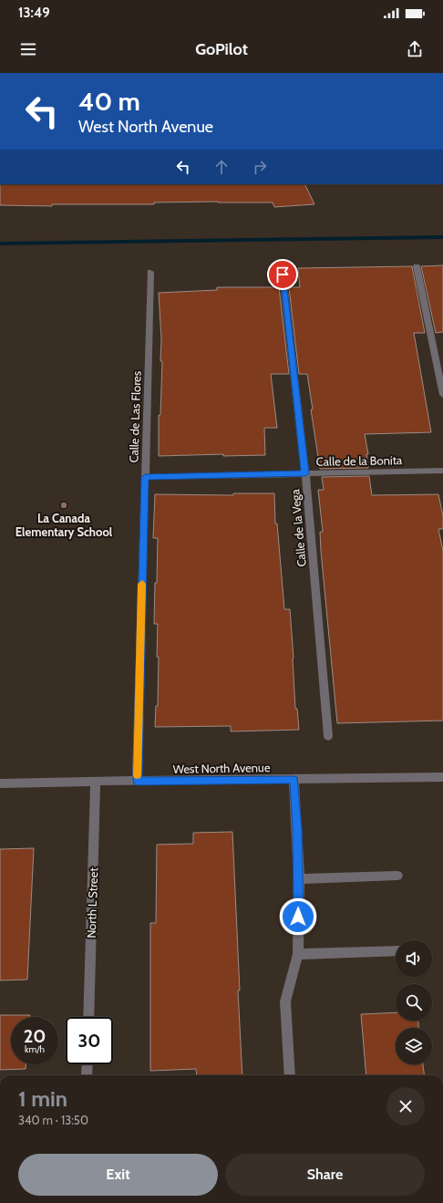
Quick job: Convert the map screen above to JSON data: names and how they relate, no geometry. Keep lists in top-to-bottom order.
{
  "streets": {
    "street": [
      "Calle de Las Flores",
      "Calle de la Bonita",
      "Calle de la Vega",
      "West North Avenue",
      "North L Street"
    ]
  },
  "crossings": [
    ["Calle de Las Flores", "Calle de la Bonita"],
    ["Calle de Las Flores", "West North Avenue"],
    ["Calle de la Bonita", "Calle de la Vega"],
    ["West North Avenue", "North L Street"]
  ],
  "places": ["La Canada Elementary School"],
  "page": {
    "status": "13:49",
    "header": "GoPilot",
    "turn": ["40 m", "West North Avenue"],
    "speed": "20 km/h",
    "limit": "30",
    "heading": ["1 min", "340 m · 13:50"],
    "buttons": ["Exit", "Share"]
  }
}
